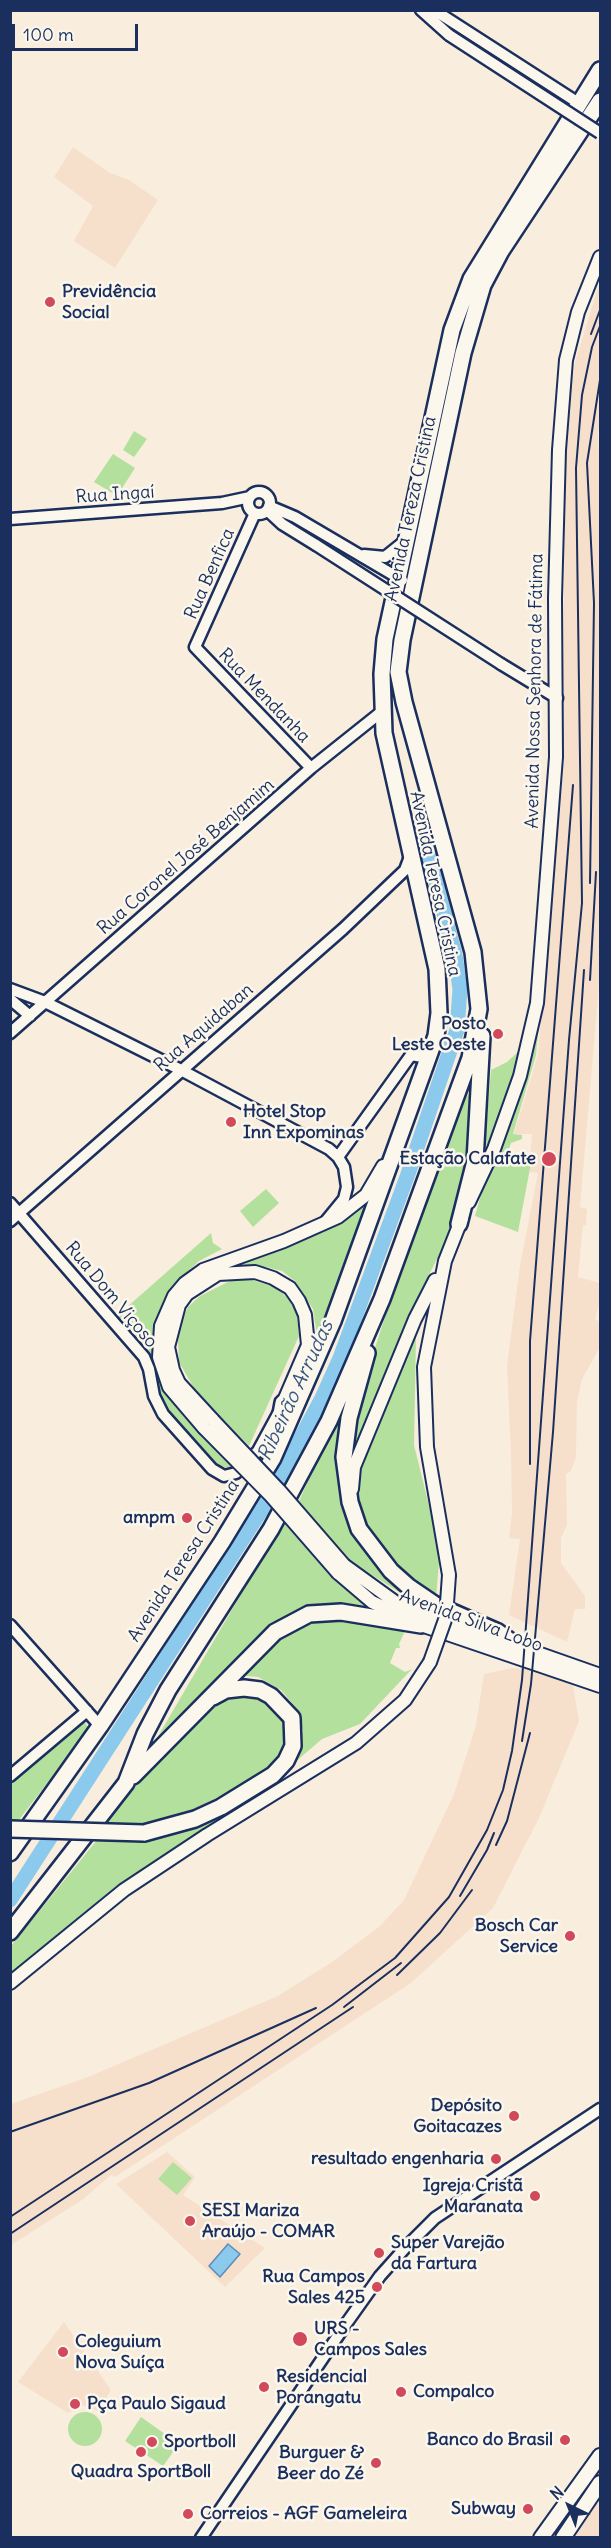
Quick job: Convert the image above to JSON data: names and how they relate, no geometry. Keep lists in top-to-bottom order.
{
  "streets": {
    "highway": ["Avenida Tereza Cristina", "Avenida Teresa Cristina"],
    "main road": ["Avenida Nossa Senhora de Fátima", "Avenida Silva Lobo"],
    "street": [
      "Rua Ingaí",
      "Rua Benfica",
      "Rua Mendanha",
      "Rua Coronel José Benjamim",
      "Rua Aquidaban",
      "Rua Dom Viçoso"
    ]
  },
  "crossings": [
    ["Rua Ingaí", "Rua Benfica"],
    ["Avenida Tereza Cristina", "Rua Coronel José Benjamim"],
    ["Avenida Tereza Cristina", "Avenida Teresa Cristina"],
    ["Rua Benfica", "Rua Mendanha"],
    ["Rua Mendanha", "Rua Coronel José Benjamim"],
    ["Avenida Teresa Cristina", "Rua Aquidaban"],
    ["Rua Aquidaban", "Rua Dom Viçoso"]
  ],
  "water": ["Ribeirão Arrudas"],
  "places": [
    "Previdência Social",
    "Posto Leste Oeste",
    "Hotel Stop Inn Expominas",
    "Estação Calafate",
    "ampm",
    "Bosch Car Service",
    "Depósito Goitacazes",
    "resultado engenharia",
    "Igreja Cristã Maranata",
    "SESI Mariza Araújo - COMAR",
    "Super Varejão da Fartura",
    "Rua Campos Sales 425",
    "URS - Campos Sales",
    "Coleguium Nova Suíça",
    "Residencial Porangatu",
    "Compalco",
    "Pça Paulo Sigaud",
    "Banco do Brasil",
    "Sportboll",
    "Quadra SportBoll",
    "Burguer & Beer do Zé",
    "Subway",
    "Correios - AGF Gameleira"
  ],
  "scale_bar": "100 m",
  "north": "top left"
}
